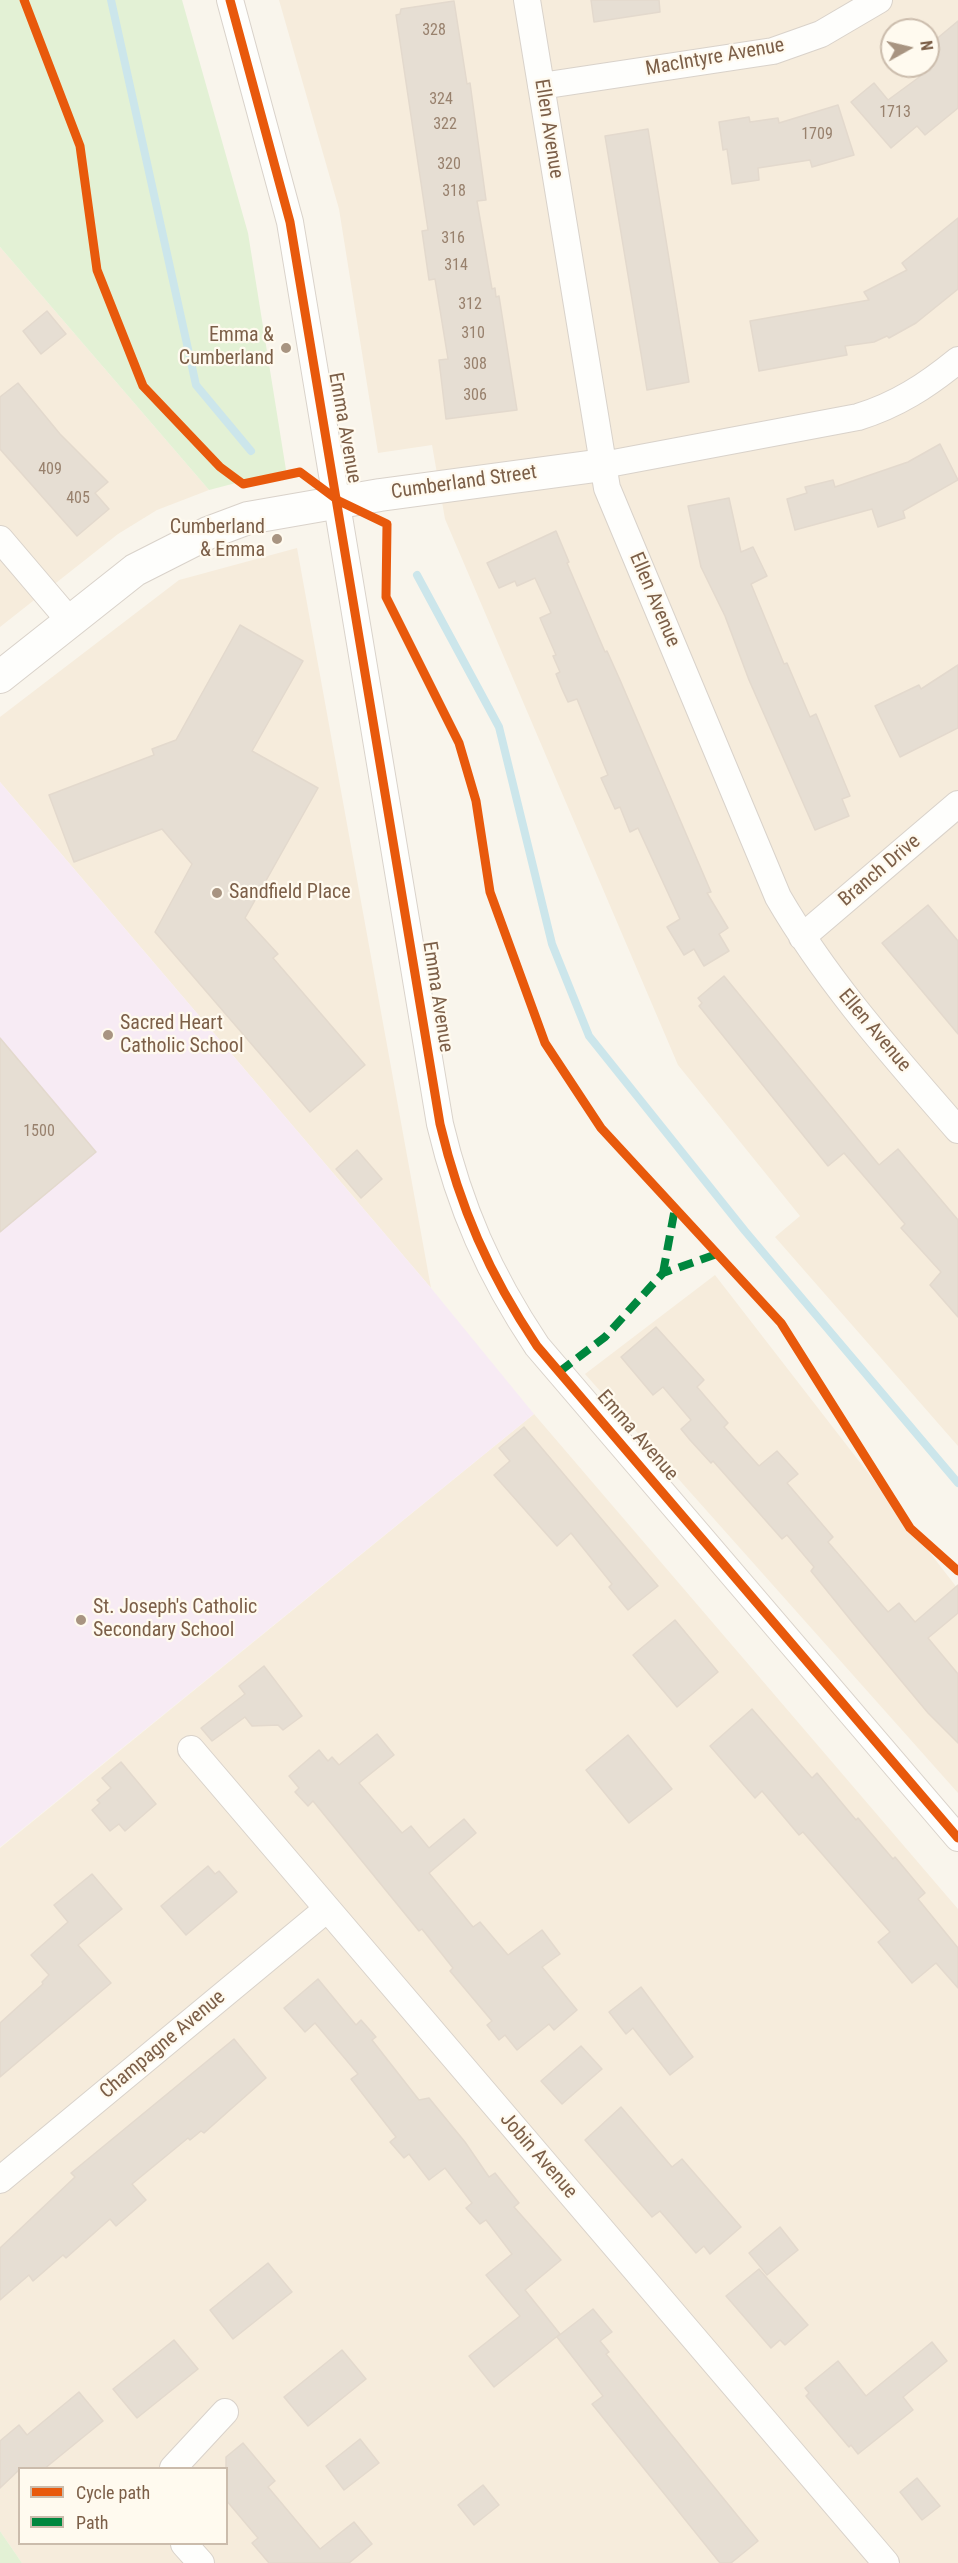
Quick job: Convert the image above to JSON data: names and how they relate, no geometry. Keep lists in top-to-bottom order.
{
  "streets": {
    "street": [
      "MacIntyre Avenue",
      "Ellen Avenue",
      "Emma Avenue",
      "Cumberland Street",
      "Branch Drive",
      "Champagne Avenue",
      "Jobin Avenue"
    ]
  },
  "crossings": [
    ["MacIntyre Avenue", "Ellen Avenue"],
    ["Ellen Avenue", "Cumberland Street"],
    ["Ellen Avenue", "Branch Drive"],
    ["Emma Avenue", "Cumberland Street"],
    ["Champagne Avenue", "Jobin Avenue"]
  ],
  "places": [
    "Emma & Cumberland",
    "Cumberland & Emma",
    "Sandfield Place",
    "Sacred Heart Catholic School",
    "St. Joseph's Catholic Secondary School"
  ],
  "house_numbers": [
    "328",
    "324",
    "1713",
    "322",
    "1709",
    "320",
    "318",
    "316",
    "314",
    "312",
    "310",
    "308",
    "306",
    "409",
    "405",
    "1500"
  ],
  "legend": ["Cycle path", "Path"],
  "north": "right"
}
